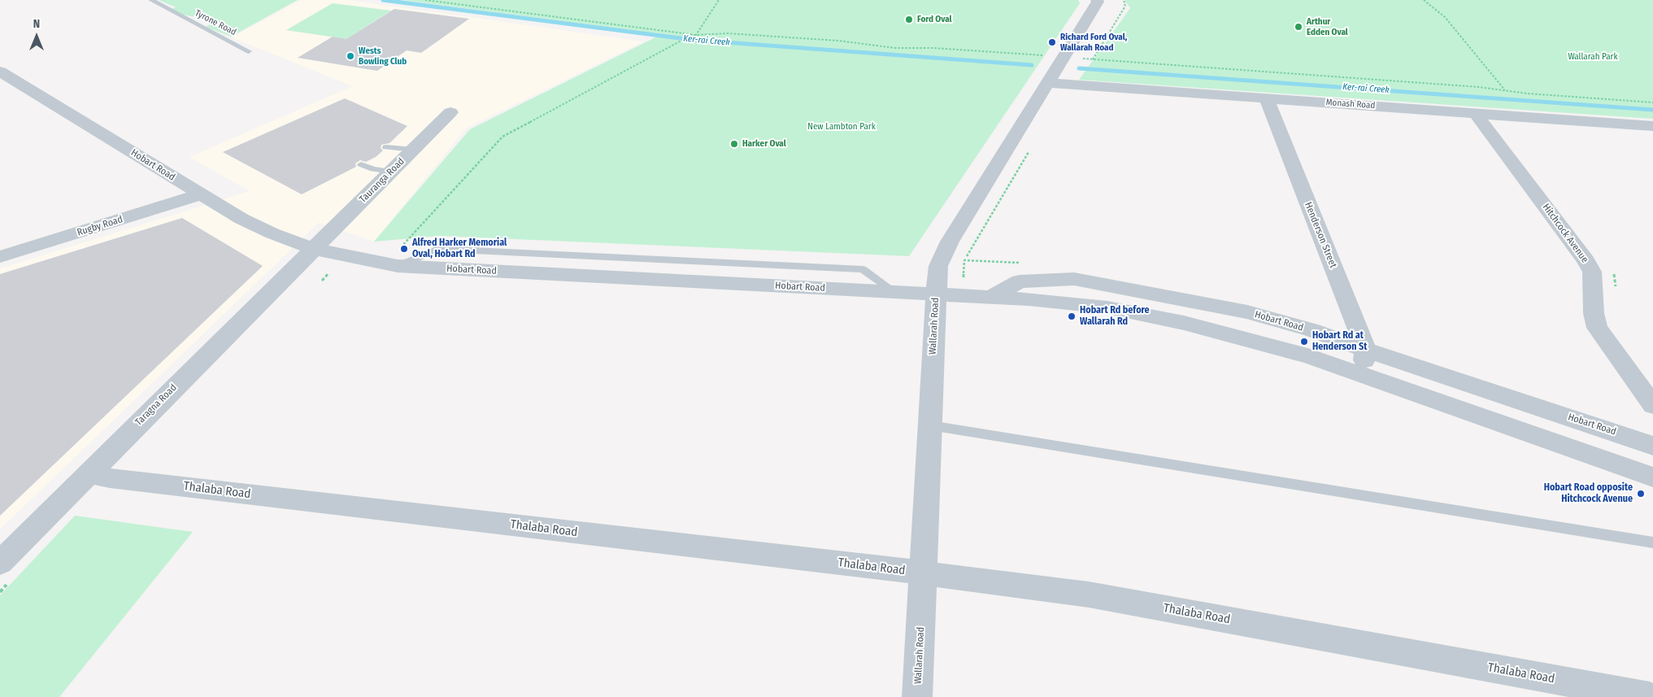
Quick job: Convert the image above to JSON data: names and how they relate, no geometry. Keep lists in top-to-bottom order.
{
  "streets": {
    "street": [
      "Monash Road",
      "Hobart Road",
      "Tauranga Road",
      "Rugby Road",
      "Hitchcock Avenue",
      "Henderson Street",
      "Wallarah Road",
      "Taragna Road",
      "Thalaba Road"
    ],
    "lane": ["Tyrone Road"]
  },
  "crossings": [
    ["Monash Road", "Hitchcock Avenue"],
    ["Monash Road", "Henderson Street"],
    ["Monash Road", "Wallarah Road"],
    ["Hobart Road", "Tauranga Road"],
    ["Hobart Road", "Rugby Road"],
    ["Hobart Road", "Henderson Street"],
    ["Hobart Road", "Wallarah Road"],
    ["Hobart Road", "Taragna Road"],
    ["Tauranga Road", "Taragna Road"],
    ["Wallarah Road", "Thalaba Road"],
    ["Taragna Road", "Thalaba Road"]
  ],
  "water": ["Ker-rai Creek"],
  "parks": ["Wallarah Park", "New Lambton Park"],
  "places": [
    "Ford Oval",
    "Arthur Edden Oval",
    "Richard Ford Oval, Wallarah Road",
    "Wests Bowling Club",
    "Harker Oval",
    "Alfred Harker Memorial Oval, Hobart Rd",
    "Hobart Rd before Wallarah Rd",
    "Hobart Rd at Henderson St",
    "Hobart Road opposite Hitchcock Avenue"
  ],
  "north": "top"
}
